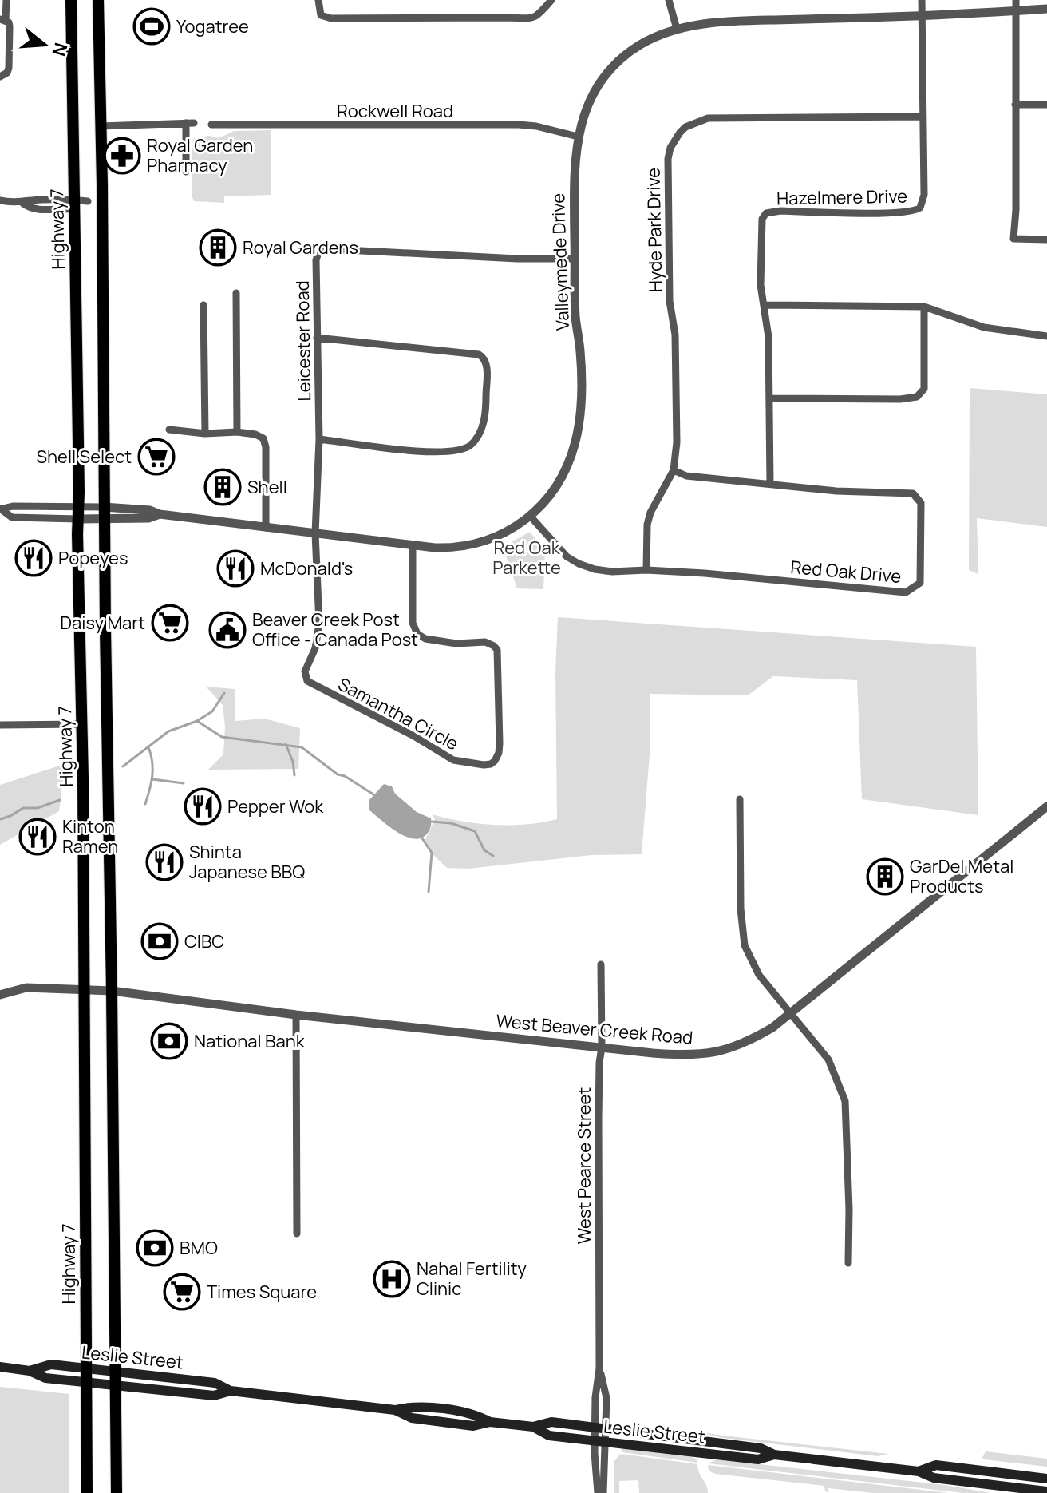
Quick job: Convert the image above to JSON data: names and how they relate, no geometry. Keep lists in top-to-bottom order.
{
  "streets": {
    "main road": ["Highway 7", "Leslie Street"],
    "street": [
      "Rockwell Road",
      "Hazelmere Drive",
      "Hyde Park Drive",
      "Valleymede Drive",
      "Leicester Road",
      "Red Oak Drive",
      "Samantha Circle",
      "West Beaver Creek Road",
      "West Pearce Street"
    ]
  },
  "crossings": [
    ["Rockwell Road", "Valleymede Drive"],
    ["Hazelmere Drive", "Hyde Park Drive"],
    ["Hazelmere Drive", "Valleymede Drive"],
    ["Hazelmere Drive", "Red Oak Drive"],
    ["Highway 7", "Valleymede Drive"],
    ["Highway 7", "West Beaver Creek Road"],
    ["Highway 7", "Leslie Street"],
    ["Hyde Park Drive", "Red Oak Drive"],
    ["Valleymede Drive", "Leicester Road"],
    ["Valleymede Drive", "Red Oak Drive"],
    ["Valleymede Drive", "Samantha Circle"],
    ["Leicester Road", "Samantha Circle"],
    ["West Beaver Creek Road", "West Pearce Street"],
    ["West Pearce Street", "Leslie Street"]
  ],
  "parks": ["Red Oak Parkette"],
  "places": {
    "sports": ["Yogatree"],
    "pharmacy": ["Royal Garden Pharmacy"],
    "building": ["Royal Gardens", "Shell", "GarDel Metal Products"],
    "supermarket": ["Shell Select", "Daisy Mart", "Times Square"],
    "restaurant": [
      "Popeyes",
      "McDonald's",
      "Pepper Wok",
      "Kinton Ramen",
      "Shinta Japanese BBQ"
    ],
    "public building": ["Beaver Creek Post Office - Canada Post"],
    "bank": ["CIBC", "National Bank", "BMO"],
    "hospital": ["Nahal Fertility Clinic"]
  },
  "north": "right"
}
